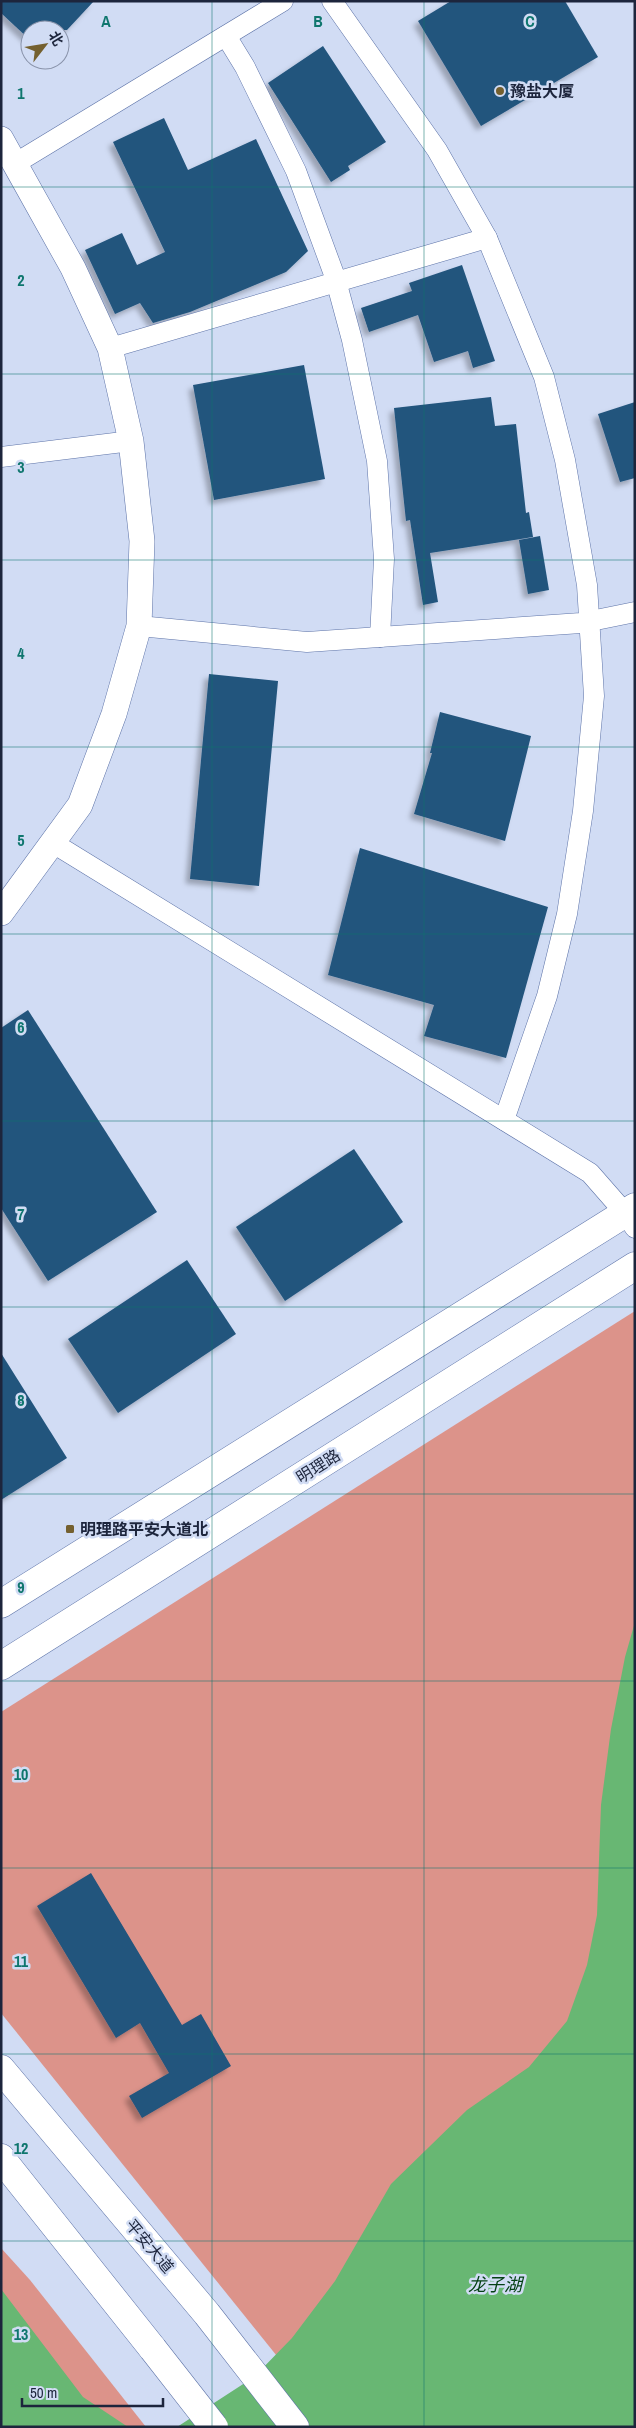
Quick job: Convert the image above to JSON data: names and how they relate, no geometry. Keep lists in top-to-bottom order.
{
  "streets": {
    "main road": ["明理路", "平安大道"]
  },
  "water": ["龙子湖"],
  "places": {
    "other": ["豫盐大厦"],
    "transit": ["明理路平安大道北"]
  },
  "scale_bar": "50 m",
  "north": "top right",
  "grid": {
    "columns": ["A", "B", "C"],
    "rows": [
      "1",
      "2",
      "3",
      "4",
      "5",
      "6",
      "7",
      "8",
      "9",
      "10",
      "11",
      "12",
      "13"
    ]
  }
}
